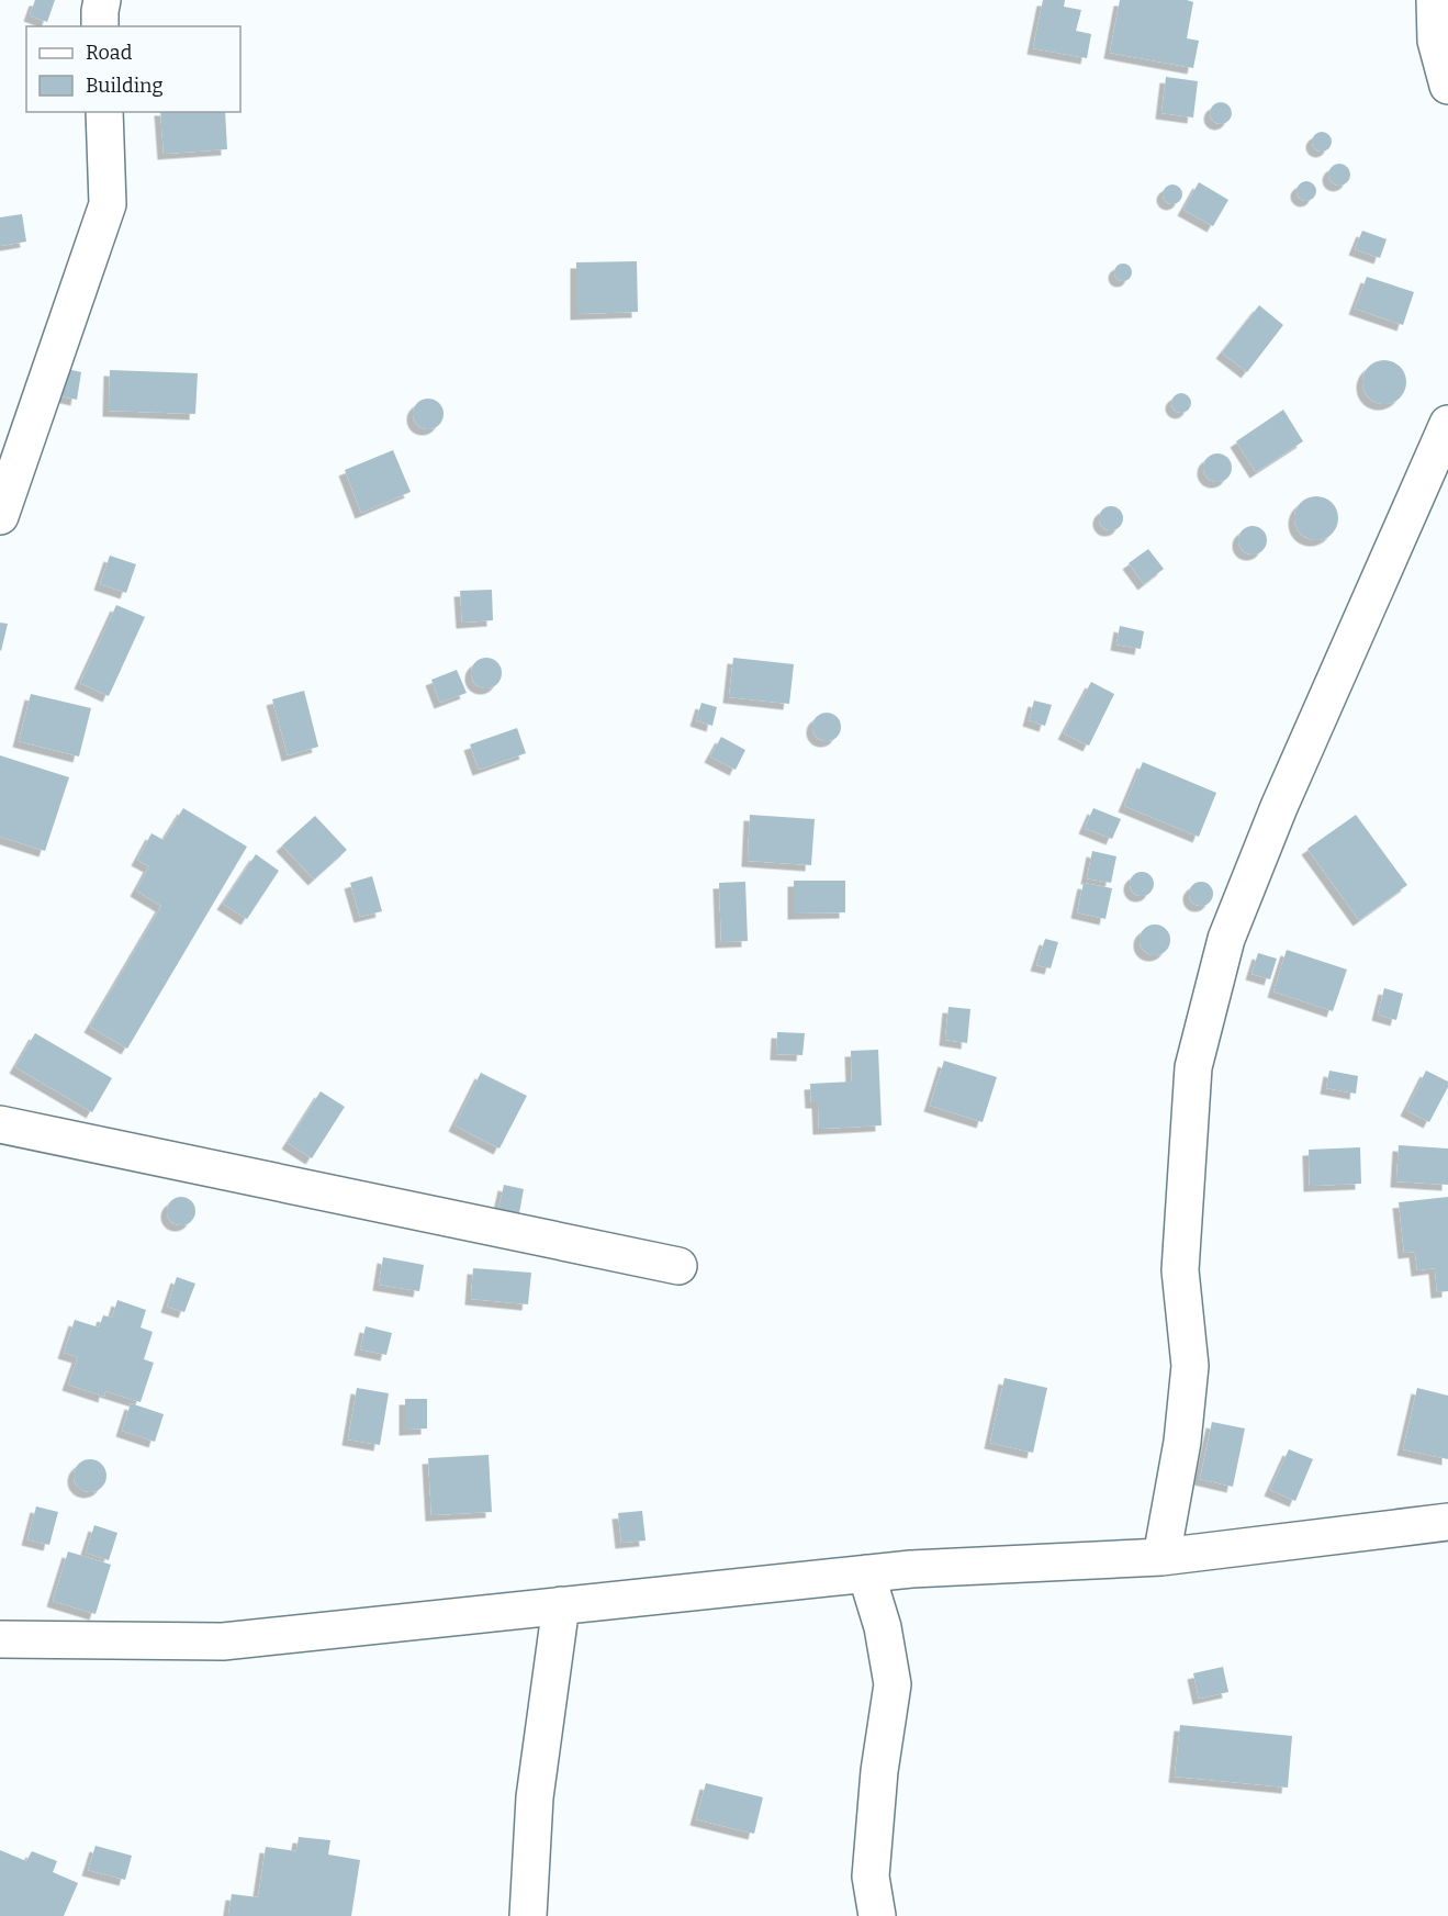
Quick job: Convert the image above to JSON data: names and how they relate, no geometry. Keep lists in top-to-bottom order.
{
  "legend": ["Road", "Building"]
}
